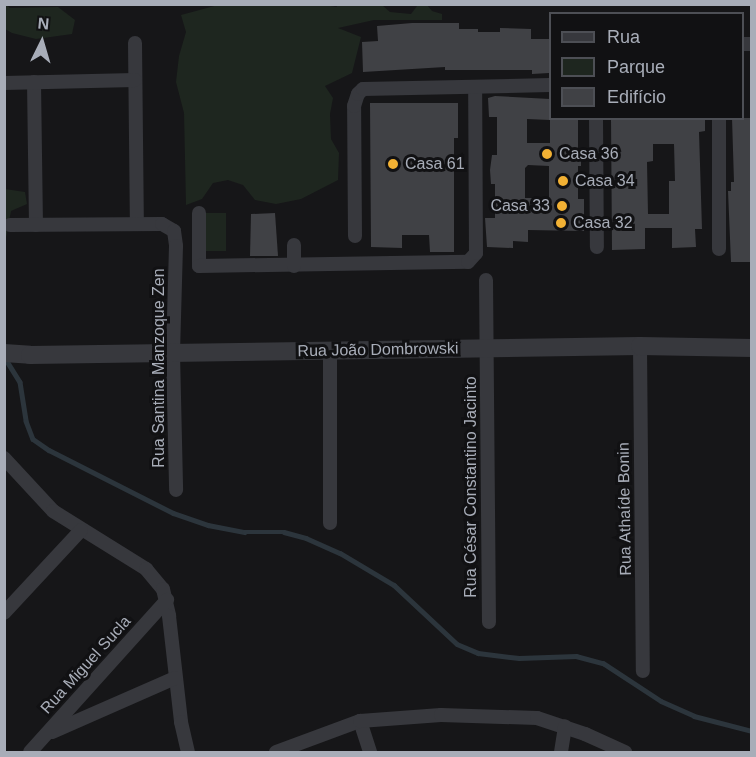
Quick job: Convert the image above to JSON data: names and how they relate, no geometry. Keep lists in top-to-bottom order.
{
  "streets": {
    "street": [
      "Rua João Dombrowski",
      "Rua Santina Manzoque Zen",
      "Rua César Constantino Jacinto",
      "Rua Athaíde Bonin",
      "Rua Miguel Sucla"
    ]
  },
  "crossings": [
    ["Rua João Dombrowski", "Rua Santina Manzoque Zen"],
    ["Rua João Dombrowski", "Rua César Constantino Jacinto"],
    ["Rua João Dombrowski", "Rua Athaíde Bonin"]
  ],
  "places": [
    "Casa 36",
    "Casa 61",
    "Casa 34",
    "Casa 33",
    "Casa 32"
  ],
  "legend": ["Rua", "Parque", "Edifício"],
  "north": "top"
}
